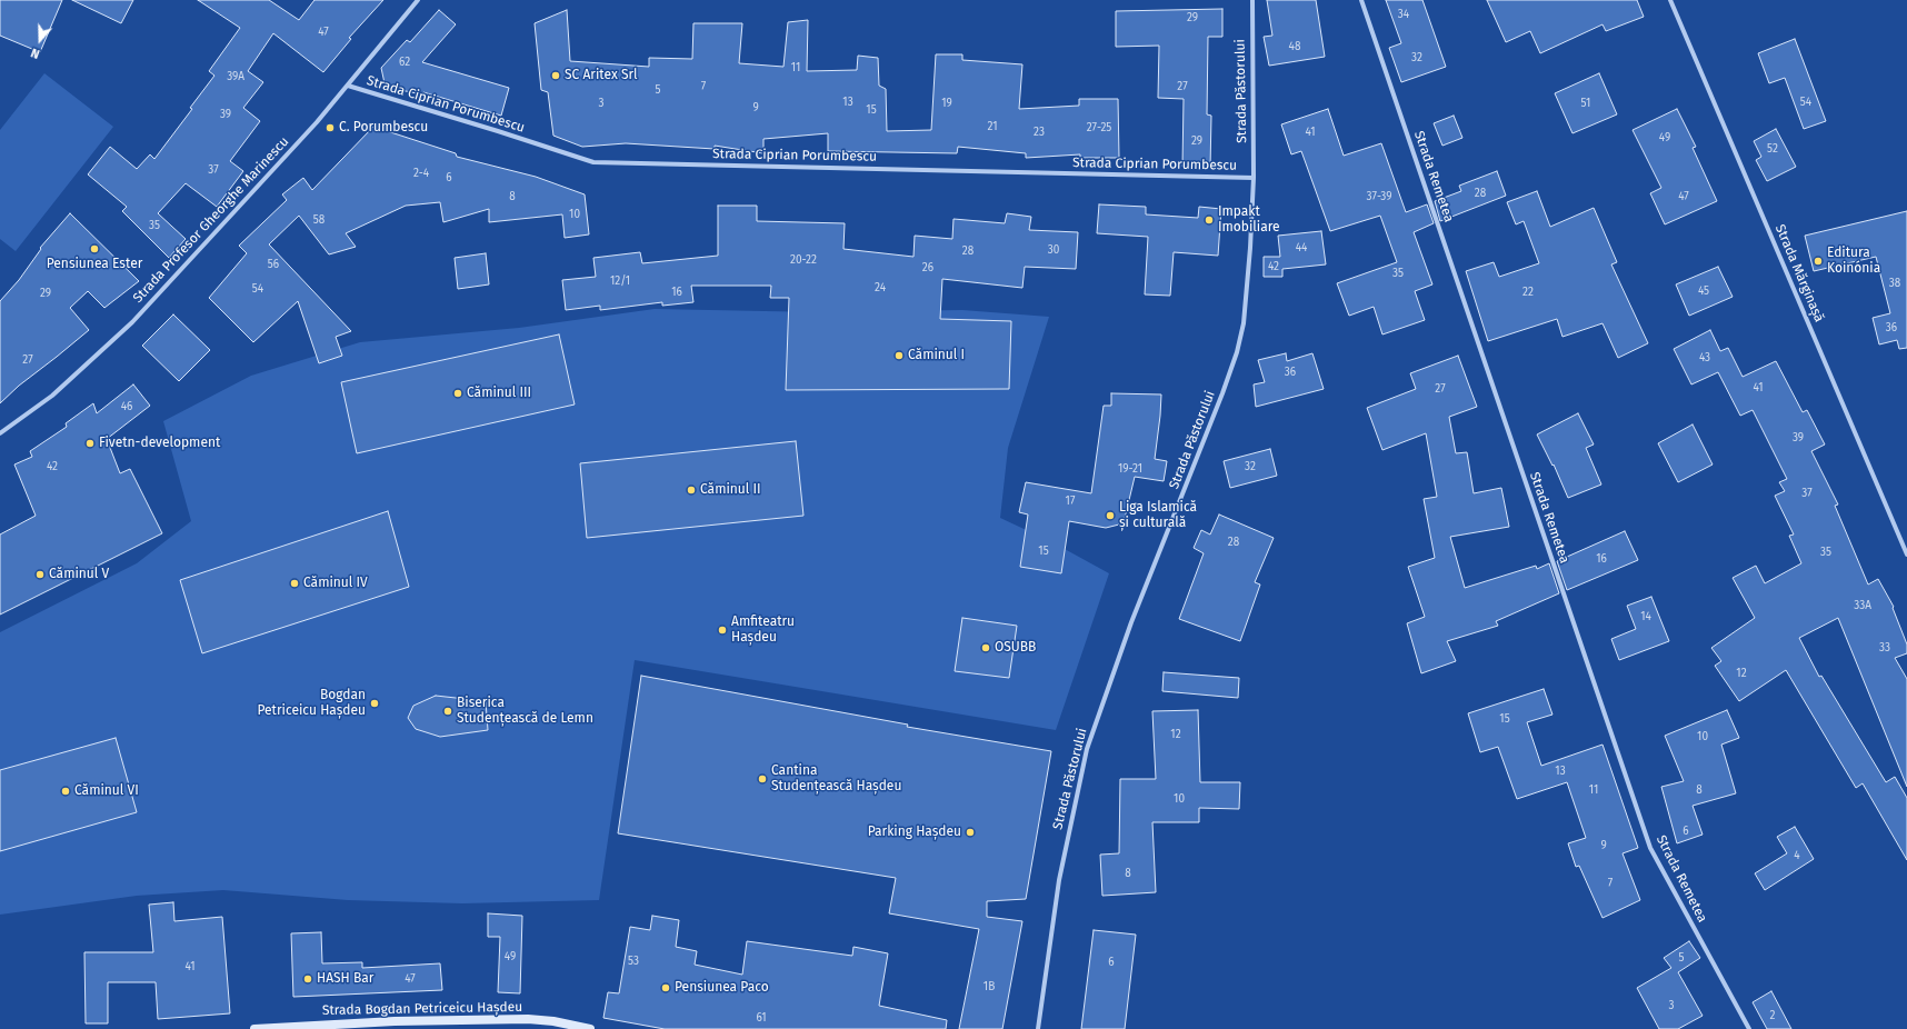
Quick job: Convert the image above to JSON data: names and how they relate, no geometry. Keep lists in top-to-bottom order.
{
  "streets": {
    "street": [
      "Strada Păstorului",
      "Strada Ciprian Porumbescu",
      "Strada Remetea",
      "Strada Profesor Gheorghe Marinescu",
      "Strada Mărginașă",
      "Strada Bogdan Petriceicu Hașdeu"
    ]
  },
  "crossings": [
    ["Strada Păstorului", "Strada Ciprian Porumbescu"],
    ["Strada Ciprian Porumbescu", "Strada Profesor Gheorghe Marinescu"]
  ],
  "places": [
    "SC Aritex Srl",
    "C. Porumbescu",
    "Impakt Imobiliare",
    "Pensiunea Ester",
    "Editura Koinónia",
    "Căminul I",
    "Căminul III",
    "Fivetn-development",
    "Căminul II",
    "Liga Islamică și culturală",
    "Căminul V",
    "Căminul IV",
    "Amfiteatru Hașdeu",
    "OSUBB",
    "Bogdan Petriceicu Hașdeu",
    "Biserica Studențească de Lemn",
    "Cantina Studențească Hașdeu",
    "Căminul VI",
    "Parking Hașdeu",
    "HASH Bar",
    "Pensiunea Paco"
  ],
  "house_numbers": [
    "34",
    "29",
    "47",
    "48",
    "32",
    "62",
    "11",
    "39A",
    "7",
    "27",
    "5",
    "13",
    "54",
    "3",
    "19",
    "51",
    "9",
    "15",
    "39",
    "21",
    "27-25",
    "23",
    "41",
    "49",
    "29",
    "52",
    "37",
    "2-4",
    "6",
    "28",
    "8",
    "37-39",
    "47",
    "10",
    "58",
    "35",
    "44",
    "30",
    "28",
    "20-22",
    "56",
    "42",
    "26",
    "35",
    "12/1",
    "38",
    "24",
    "54",
    "45",
    "16",
    "22",
    "29",
    "36",
    "43",
    "27",
    "36",
    "41",
    "27",
    "46",
    "39",
    "42",
    "32",
    "19-21",
    "37",
    "17",
    "28",
    "15",
    "35",
    "16",
    "33A",
    "14",
    "33",
    "12",
    "15",
    "12",
    "10",
    "13",
    "11",
    "8",
    "10",
    "6",
    "9",
    "4",
    "8",
    "7",
    "49",
    "5",
    "53",
    "6",
    "41",
    "47",
    "1B",
    "3",
    "2",
    "61"
  ],
  "north": "bottom"
}
